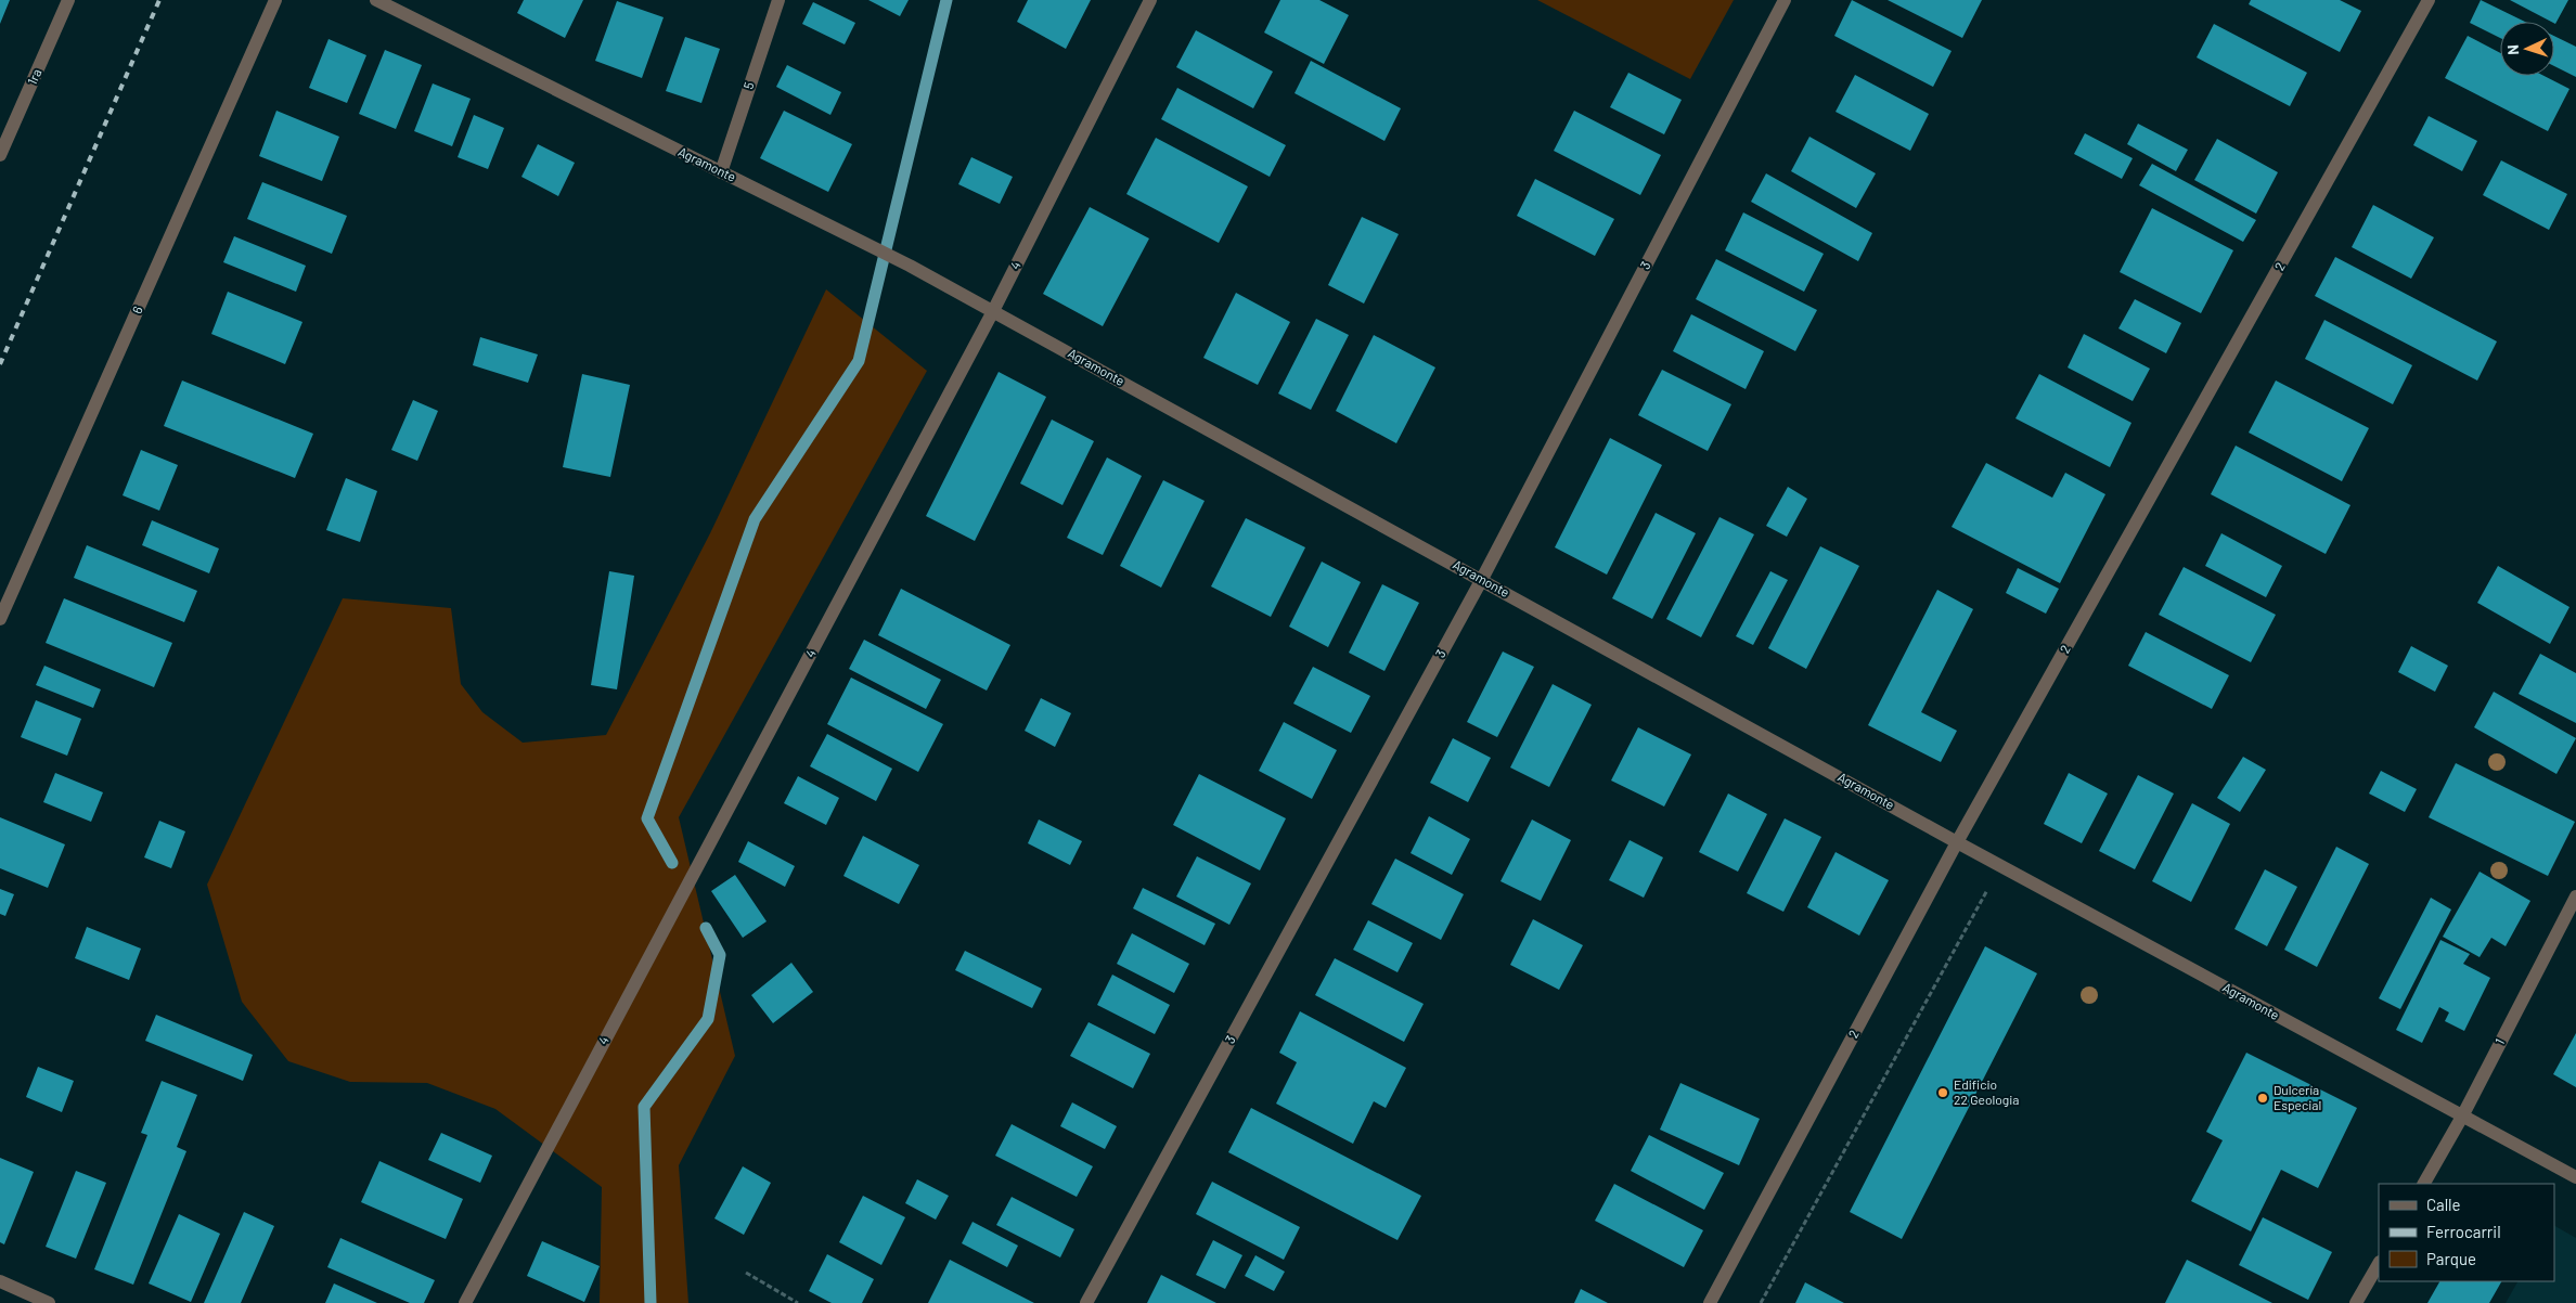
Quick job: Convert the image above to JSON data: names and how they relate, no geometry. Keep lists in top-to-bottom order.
{
  "streets": {
    "street": [
      "1ra",
      "5",
      "Agramonte",
      "4",
      "3",
      "2",
      "6",
      "1"
    ]
  },
  "crossings": [
    ["5", "Agramonte"],
    ["Agramonte", "4"],
    ["Agramonte", "3"],
    ["Agramonte", "2"],
    ["Agramonte", "1"]
  ],
  "places": ["Edificio 22 Geologia", "Dulcería Especial"],
  "legend": ["Calle", "Ferrocarril", "Parque"],
  "north": "left"
}
